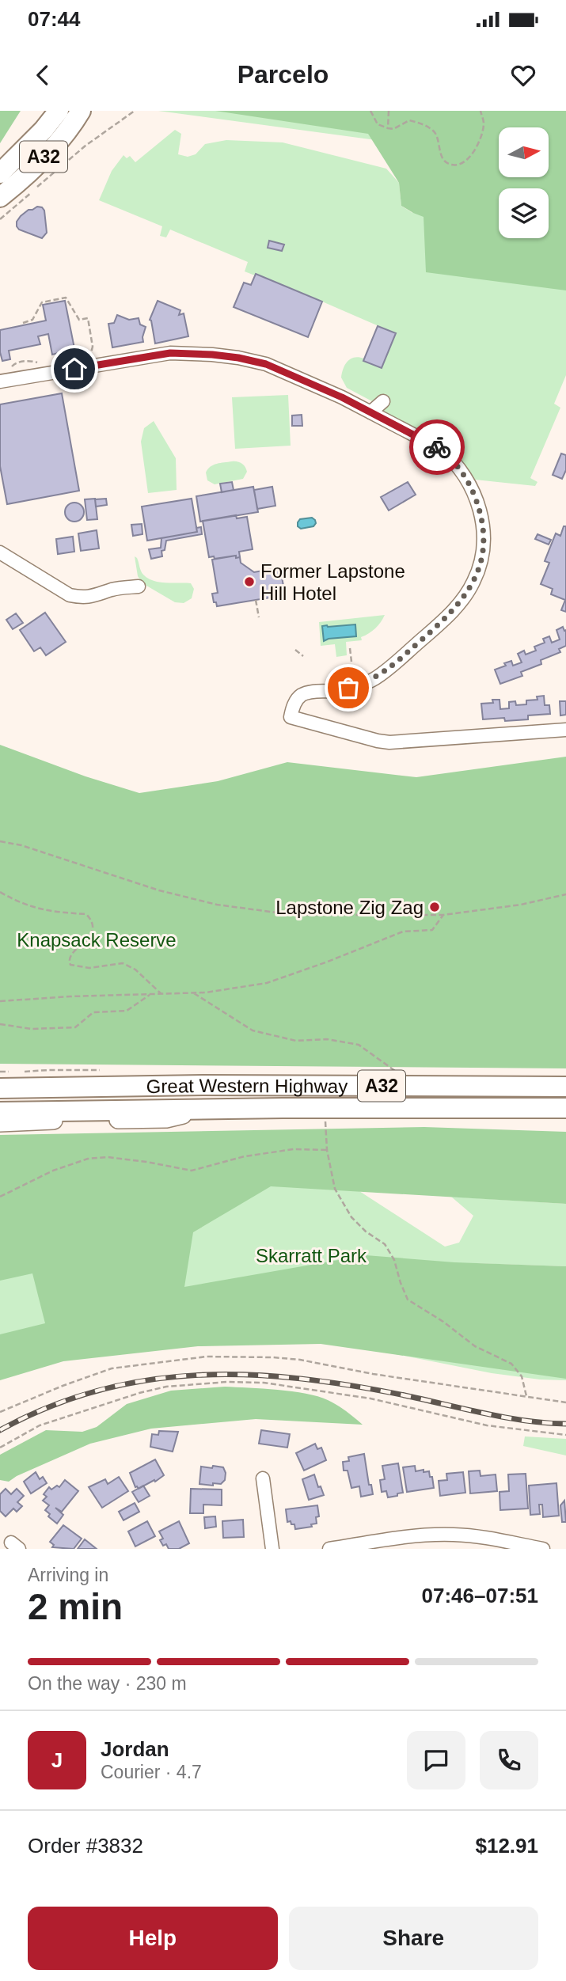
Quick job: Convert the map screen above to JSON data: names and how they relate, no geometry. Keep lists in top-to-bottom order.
{
  "streets": {
    "highway": ["A32", "Great Western Highway"]
  },
  "parks": ["Knapsack Reserve", "Skarratt Park"],
  "places": ["Former Lapstone Hill Hotel", "Lapstone Zig Zag"],
  "north": "right",
  "page": {
    "status": "07:44",
    "header": "Parcelo",
    "heading": ["2 min", "Arriving in", "07:46–07:51"],
    "panel": [
      "Jordan",
      "Courier · 4.7",
      "Order #3832",
      "$12.91"
    ],
    "bar": "On the way · 230 m",
    "round": "J",
    "buttons": ["Help", "Share"]
  }
}
